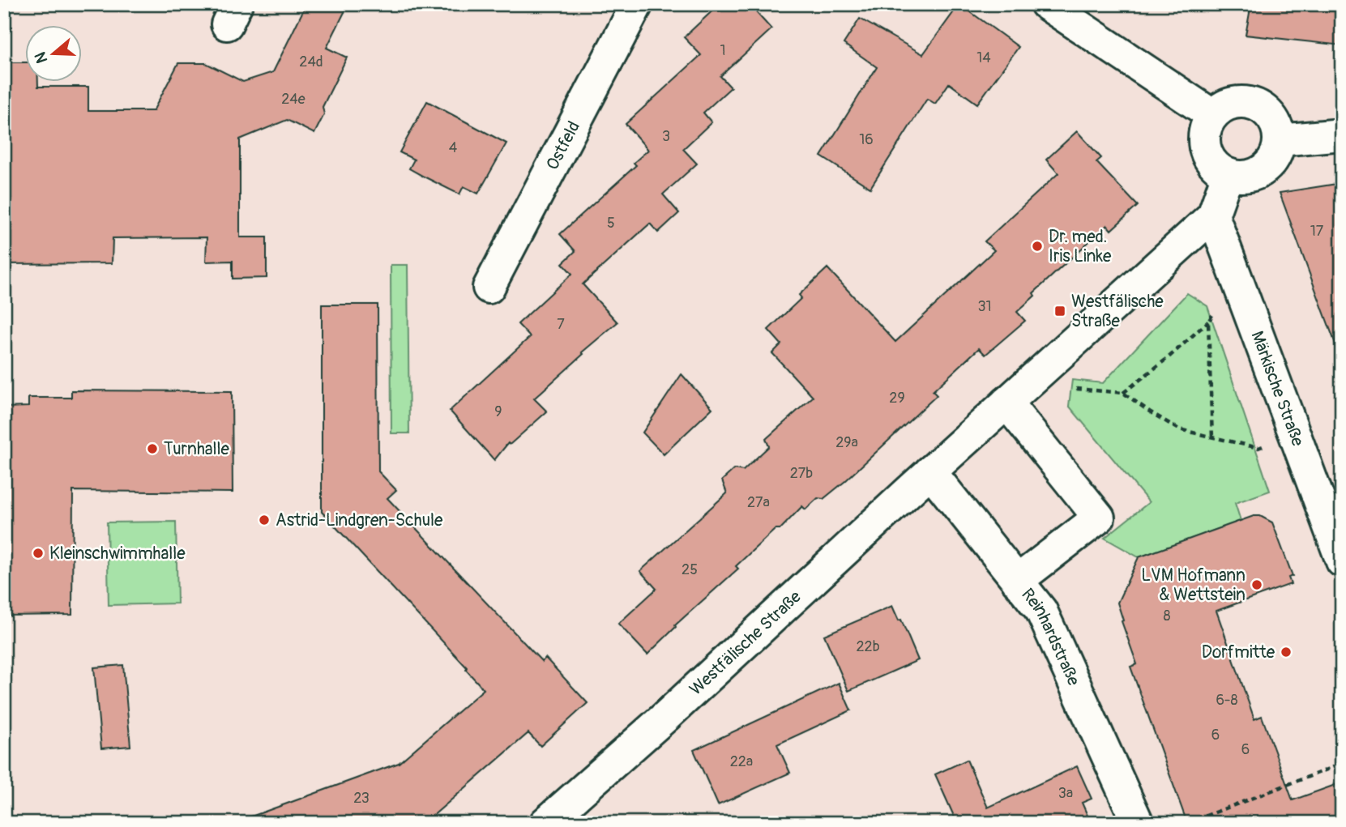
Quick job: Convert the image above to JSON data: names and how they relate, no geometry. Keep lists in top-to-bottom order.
{
  "streets": {
    "street": [
      "Ostfeld",
      "Märkische Straße",
      "Reinhardstraße",
      "Westfälische Straße"
    ]
  },
  "crossings": [
    ["Märkische Straße", "Westfälische Straße"],
    ["Reinhardstraße", "Westfälische Straße"]
  ],
  "places": {
    "other": [
      "Dr. med. Iris Linke",
      "Turnhalle",
      "Astrid-Lindgren-Schule",
      "Kleinschwimmhalle",
      "LVM Hofmann & Wettstein",
      "Dorfmitte"
    ],
    "transit": ["Westfälische Straße"]
  },
  "house_numbers": [
    "1",
    "14",
    "24d",
    "24e",
    "3",
    "16",
    "4",
    "5",
    "17",
    "31",
    "7",
    "29",
    "9",
    "29a",
    "27b",
    "27a",
    "25",
    "8",
    "22b",
    "6-8",
    "6",
    "6",
    "22a",
    "3a",
    "23"
  ],
  "north": "left"
}
